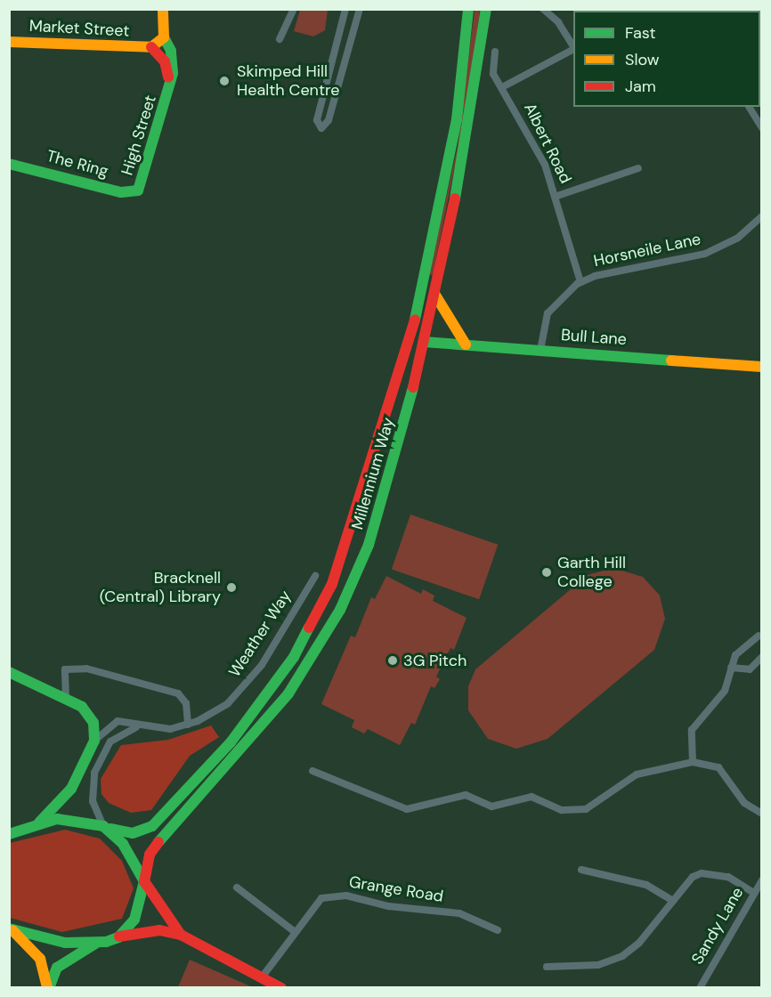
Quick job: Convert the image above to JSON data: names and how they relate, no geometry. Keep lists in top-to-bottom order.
{
  "streets": {
    "main road": [
      "Market Street",
      "High Street",
      "The Ring",
      "Bull Lane",
      "Millennium Way",
      "Weather Way"
    ],
    "street": [
      "Albert Road",
      "Horsneile Lane",
      "Grange Road",
      "Sandy Lane"
    ]
  },
  "crossings": [
    ["Market Street", "High Street"],
    ["High Street", "The Ring"],
    ["Albert Road", "Horsneile Lane"],
    ["Horsneile Lane", "Bull Lane"],
    ["Bull Lane", "Millennium Way"],
    ["Millennium Way", "Weather Way"]
  ],
  "places": [
    "Skimped Hill Health Centre",
    "Garth Hill College",
    "Bracknell (Central) Library",
    "3G Pitch"
  ],
  "legend": ["Fast", "Slow", "Jam"]
}
